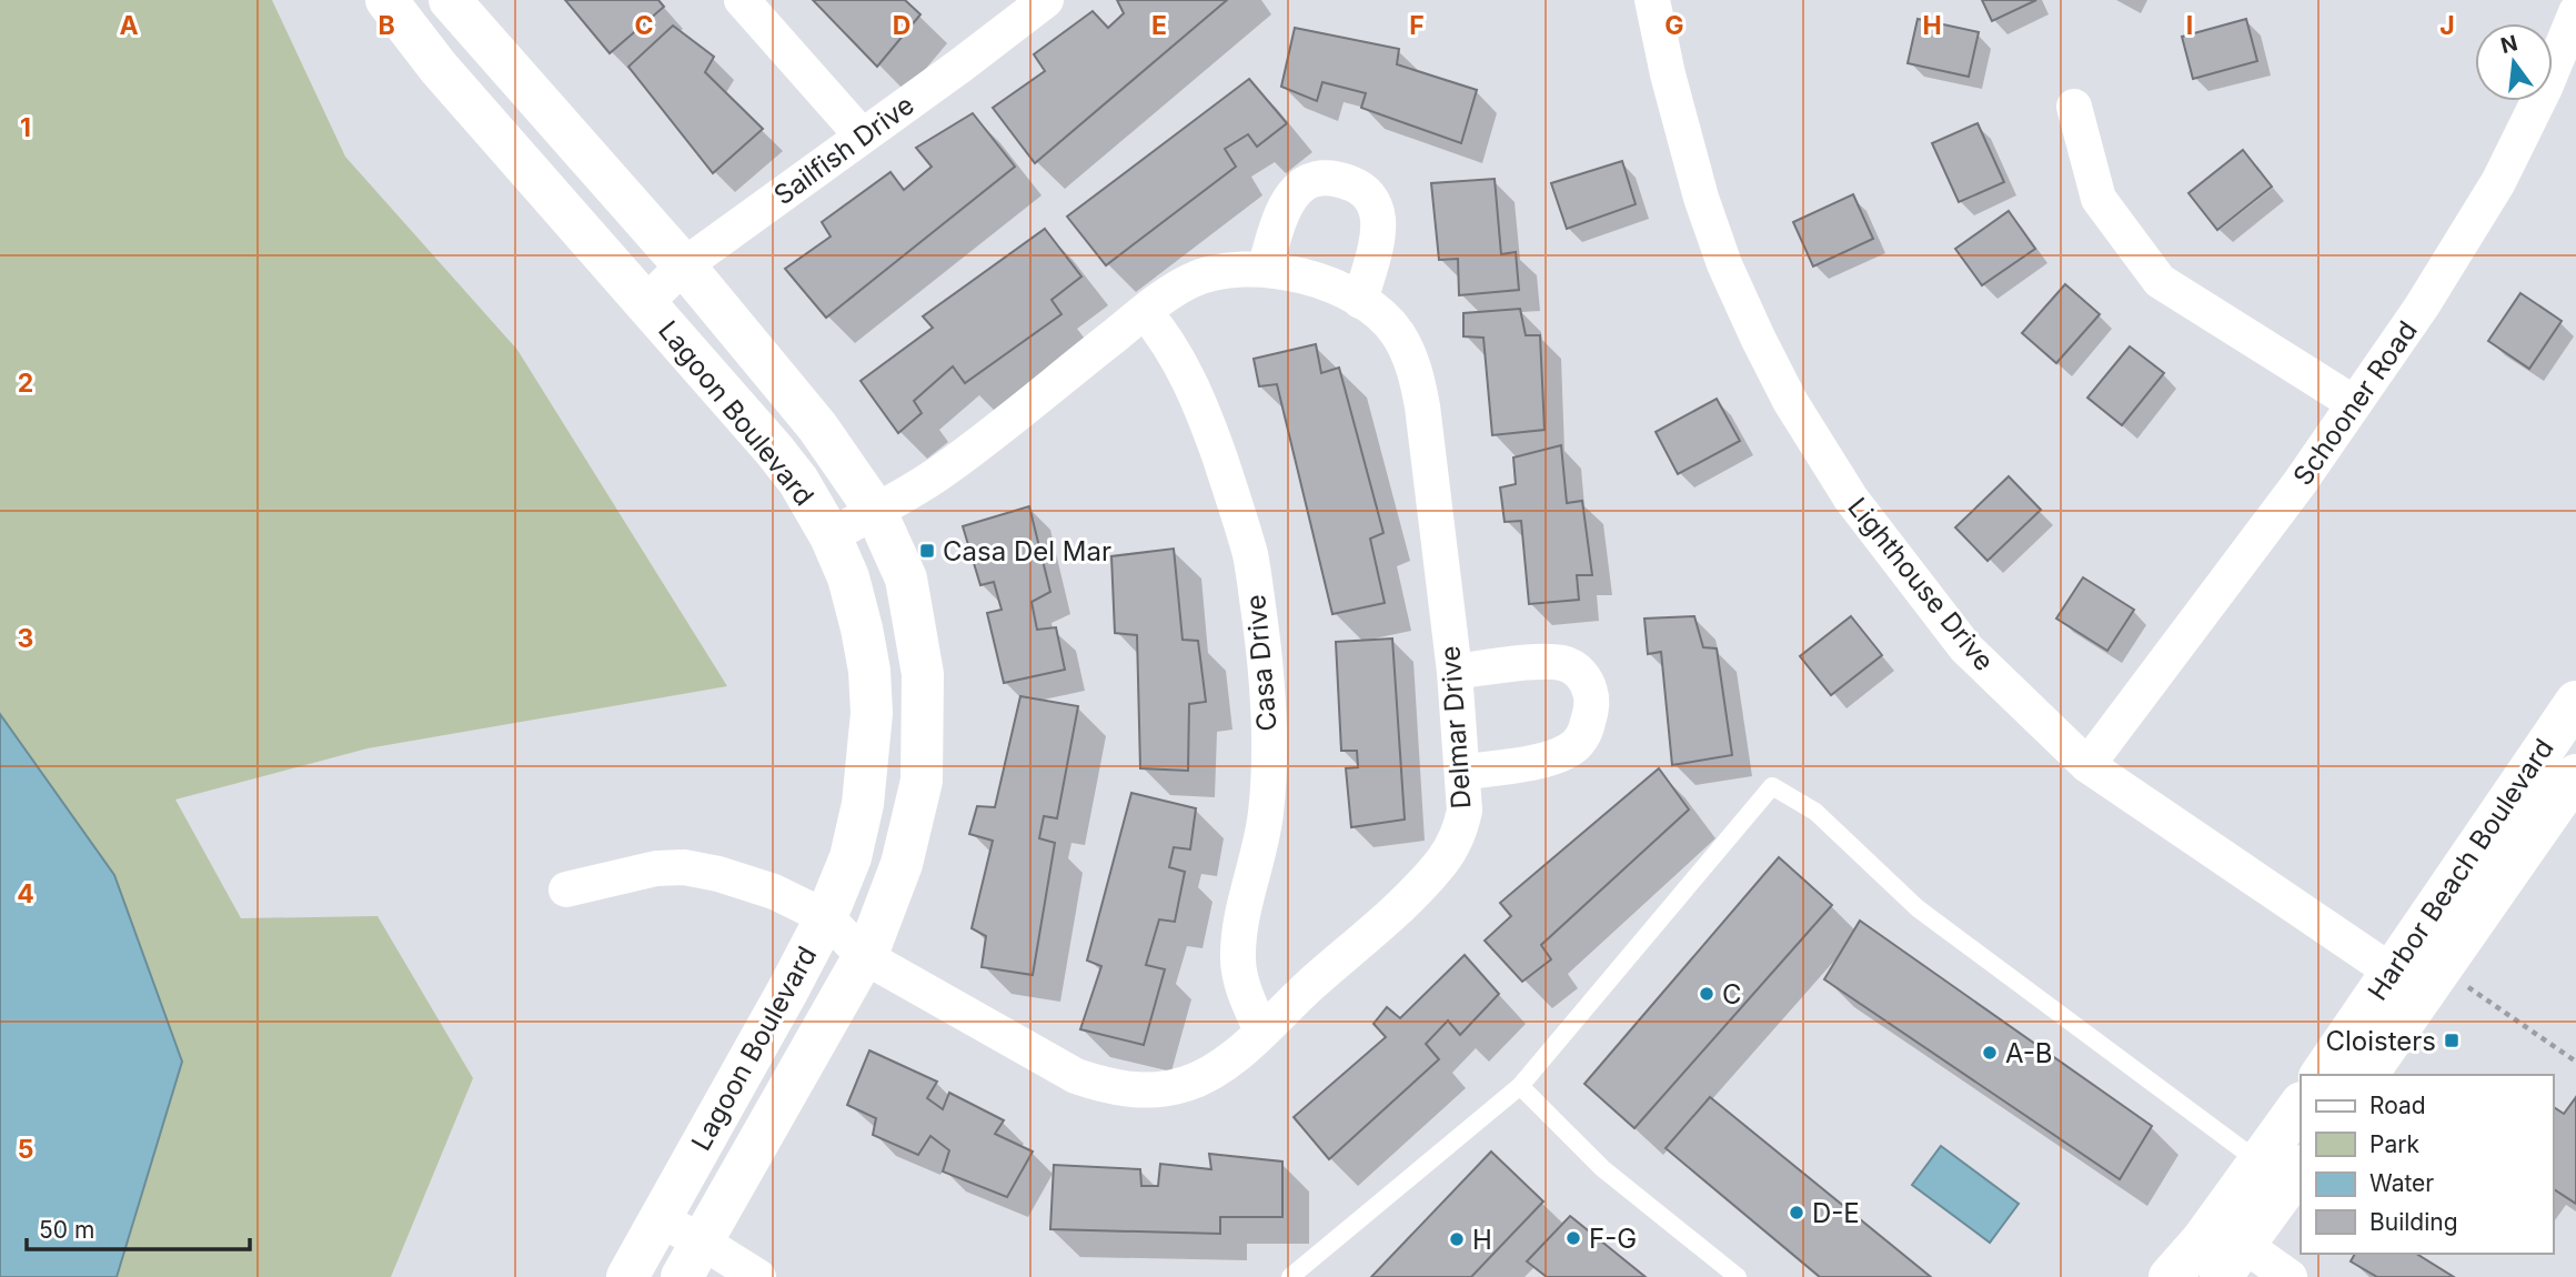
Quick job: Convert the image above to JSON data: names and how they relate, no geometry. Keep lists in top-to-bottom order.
{
  "streets": {
    "street": [
      "Sailfish Drive",
      "Schooner Road",
      "Lagoon Boulevard",
      "Lighthouse Drive",
      "Casa Drive",
      "Delmar Drive",
      "Harbor Beach Boulevard"
    ]
  },
  "crossings": [
    ["Sailfish Drive", "Lagoon Boulevard"],
    ["Schooner Road", "Lighthouse Drive"],
    ["Lagoon Boulevard", "Delmar Drive"],
    ["Lighthouse Drive", "Harbor Beach Boulevard"],
    ["Casa Drive", "Delmar Drive"]
  ],
  "places": {
    "transit": ["Casa Del Mar", "Cloisters"],
    "other": [
      "C",
      "A-B",
      "D-E",
      "F-G",
      "H"
    ]
  },
  "legend": [
    "Road",
    "Park",
    "Water",
    "Building"
  ],
  "scale_bar": "50 m",
  "north": "top",
  "grid": {
    "columns": [
      "A",
      "B",
      "C",
      "D",
      "E",
      "F",
      "G",
      "H",
      "I",
      "J"
    ],
    "rows": [
      "1",
      "2",
      "3",
      "4",
      "5"
    ]
  }
}
